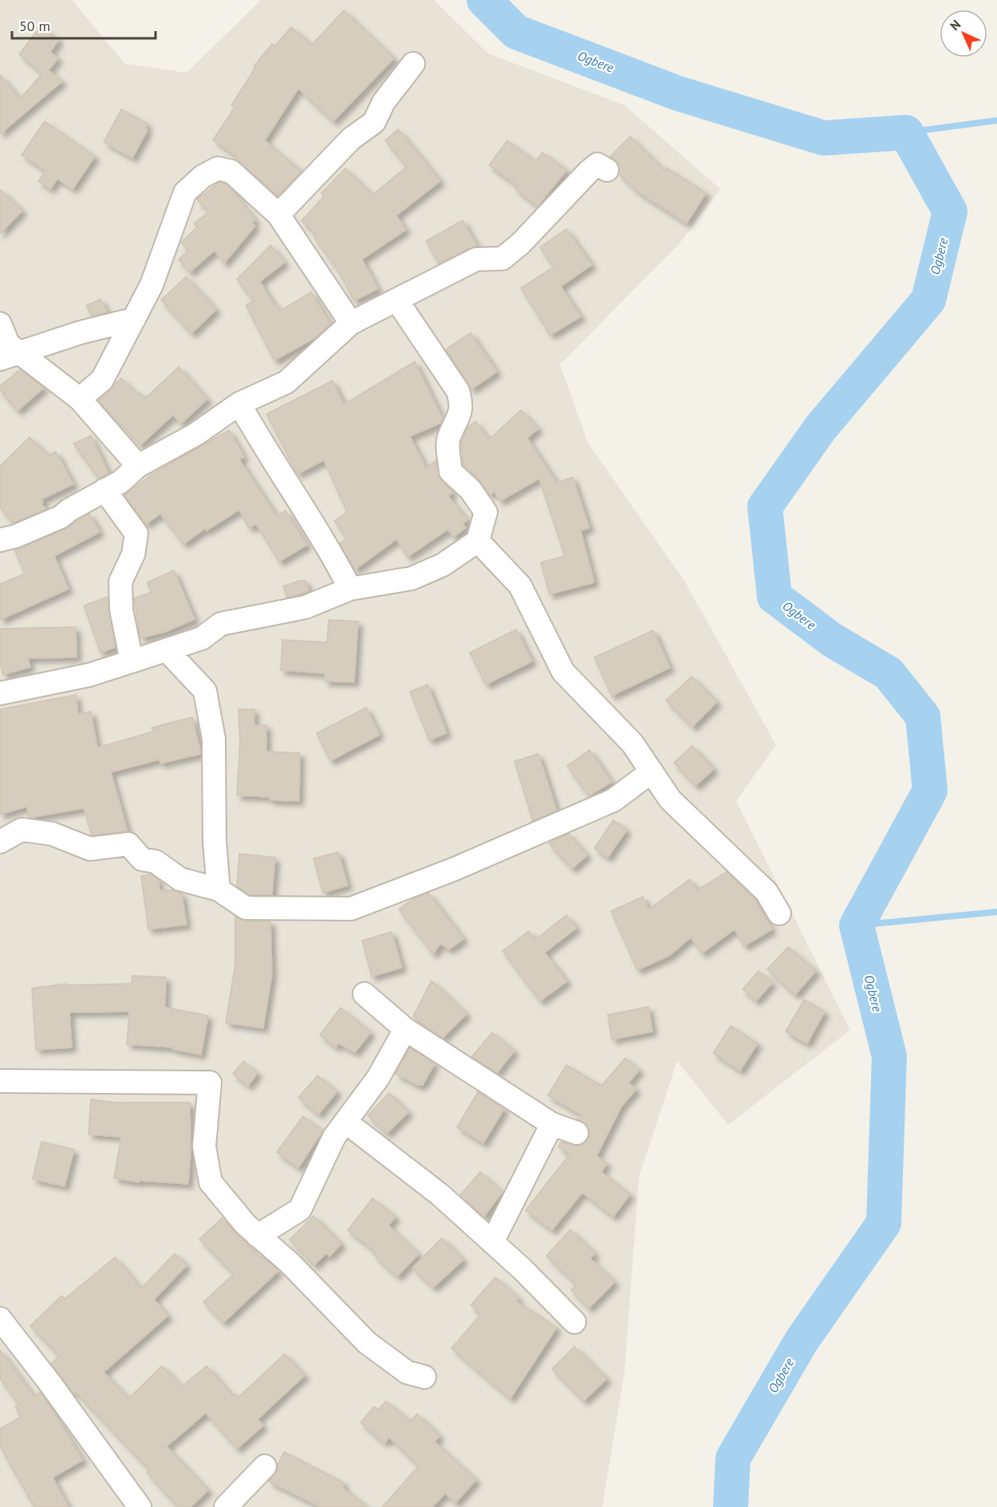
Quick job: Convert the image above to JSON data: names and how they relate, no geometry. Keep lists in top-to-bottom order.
{
  "water": ["Ogbere"],
  "scale_bar": "50 m",
  "north": "top left"
}
